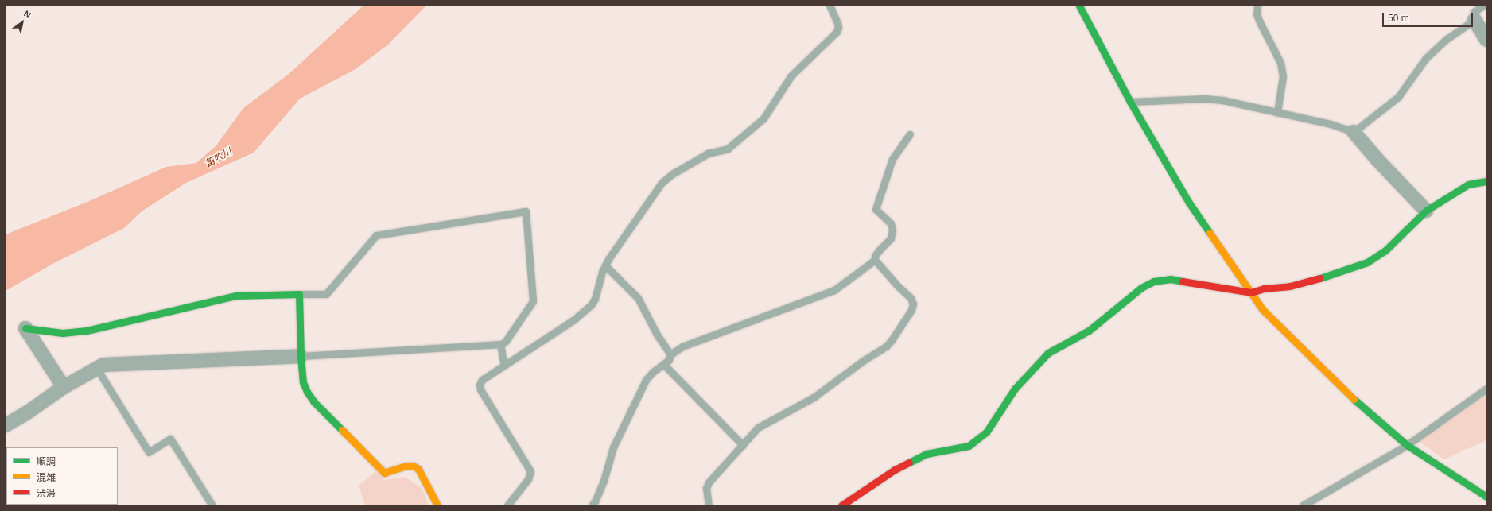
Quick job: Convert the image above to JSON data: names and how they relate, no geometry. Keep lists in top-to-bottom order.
{
  "water": ["笛吹川"],
  "legend": ["順調", "混雑", "渋滞"],
  "scale_bar": "50 m",
  "north": "top right"
}
